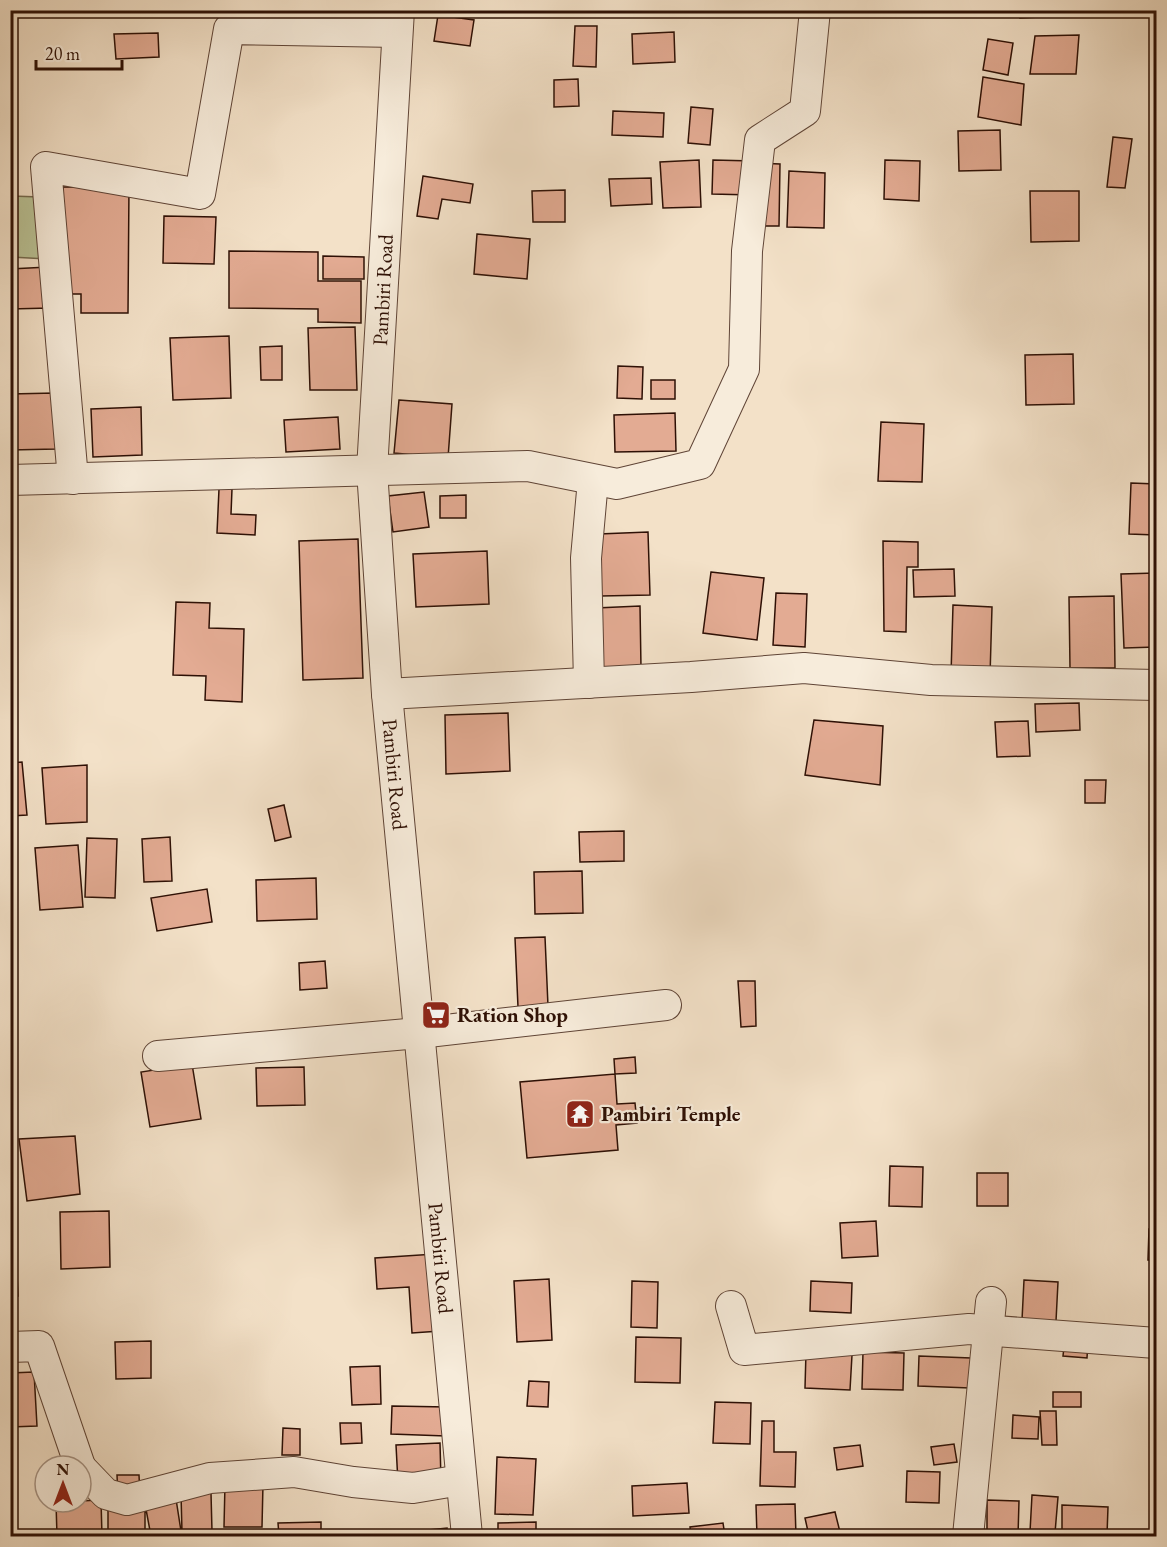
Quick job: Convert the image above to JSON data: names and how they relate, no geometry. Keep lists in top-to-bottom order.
{
  "streets": {
    "street": ["Pambiri Road"]
  },
  "places": {
    "supermarket": ["Ration Shop"],
    "temple": ["Pambiri Temple"]
  },
  "scale_bar": "20 m",
  "north": "top"
}
